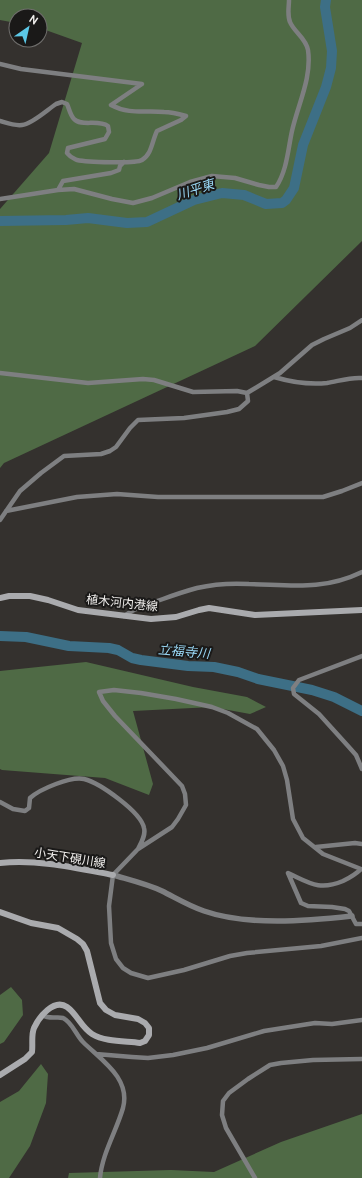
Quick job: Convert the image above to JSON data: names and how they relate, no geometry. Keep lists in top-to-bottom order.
{
  "streets": {
    "main road": ["植木河内港線", "小天下硯川線"]
  },
  "water": ["川平東", "立福寺川"],
  "north": "top right"
}
